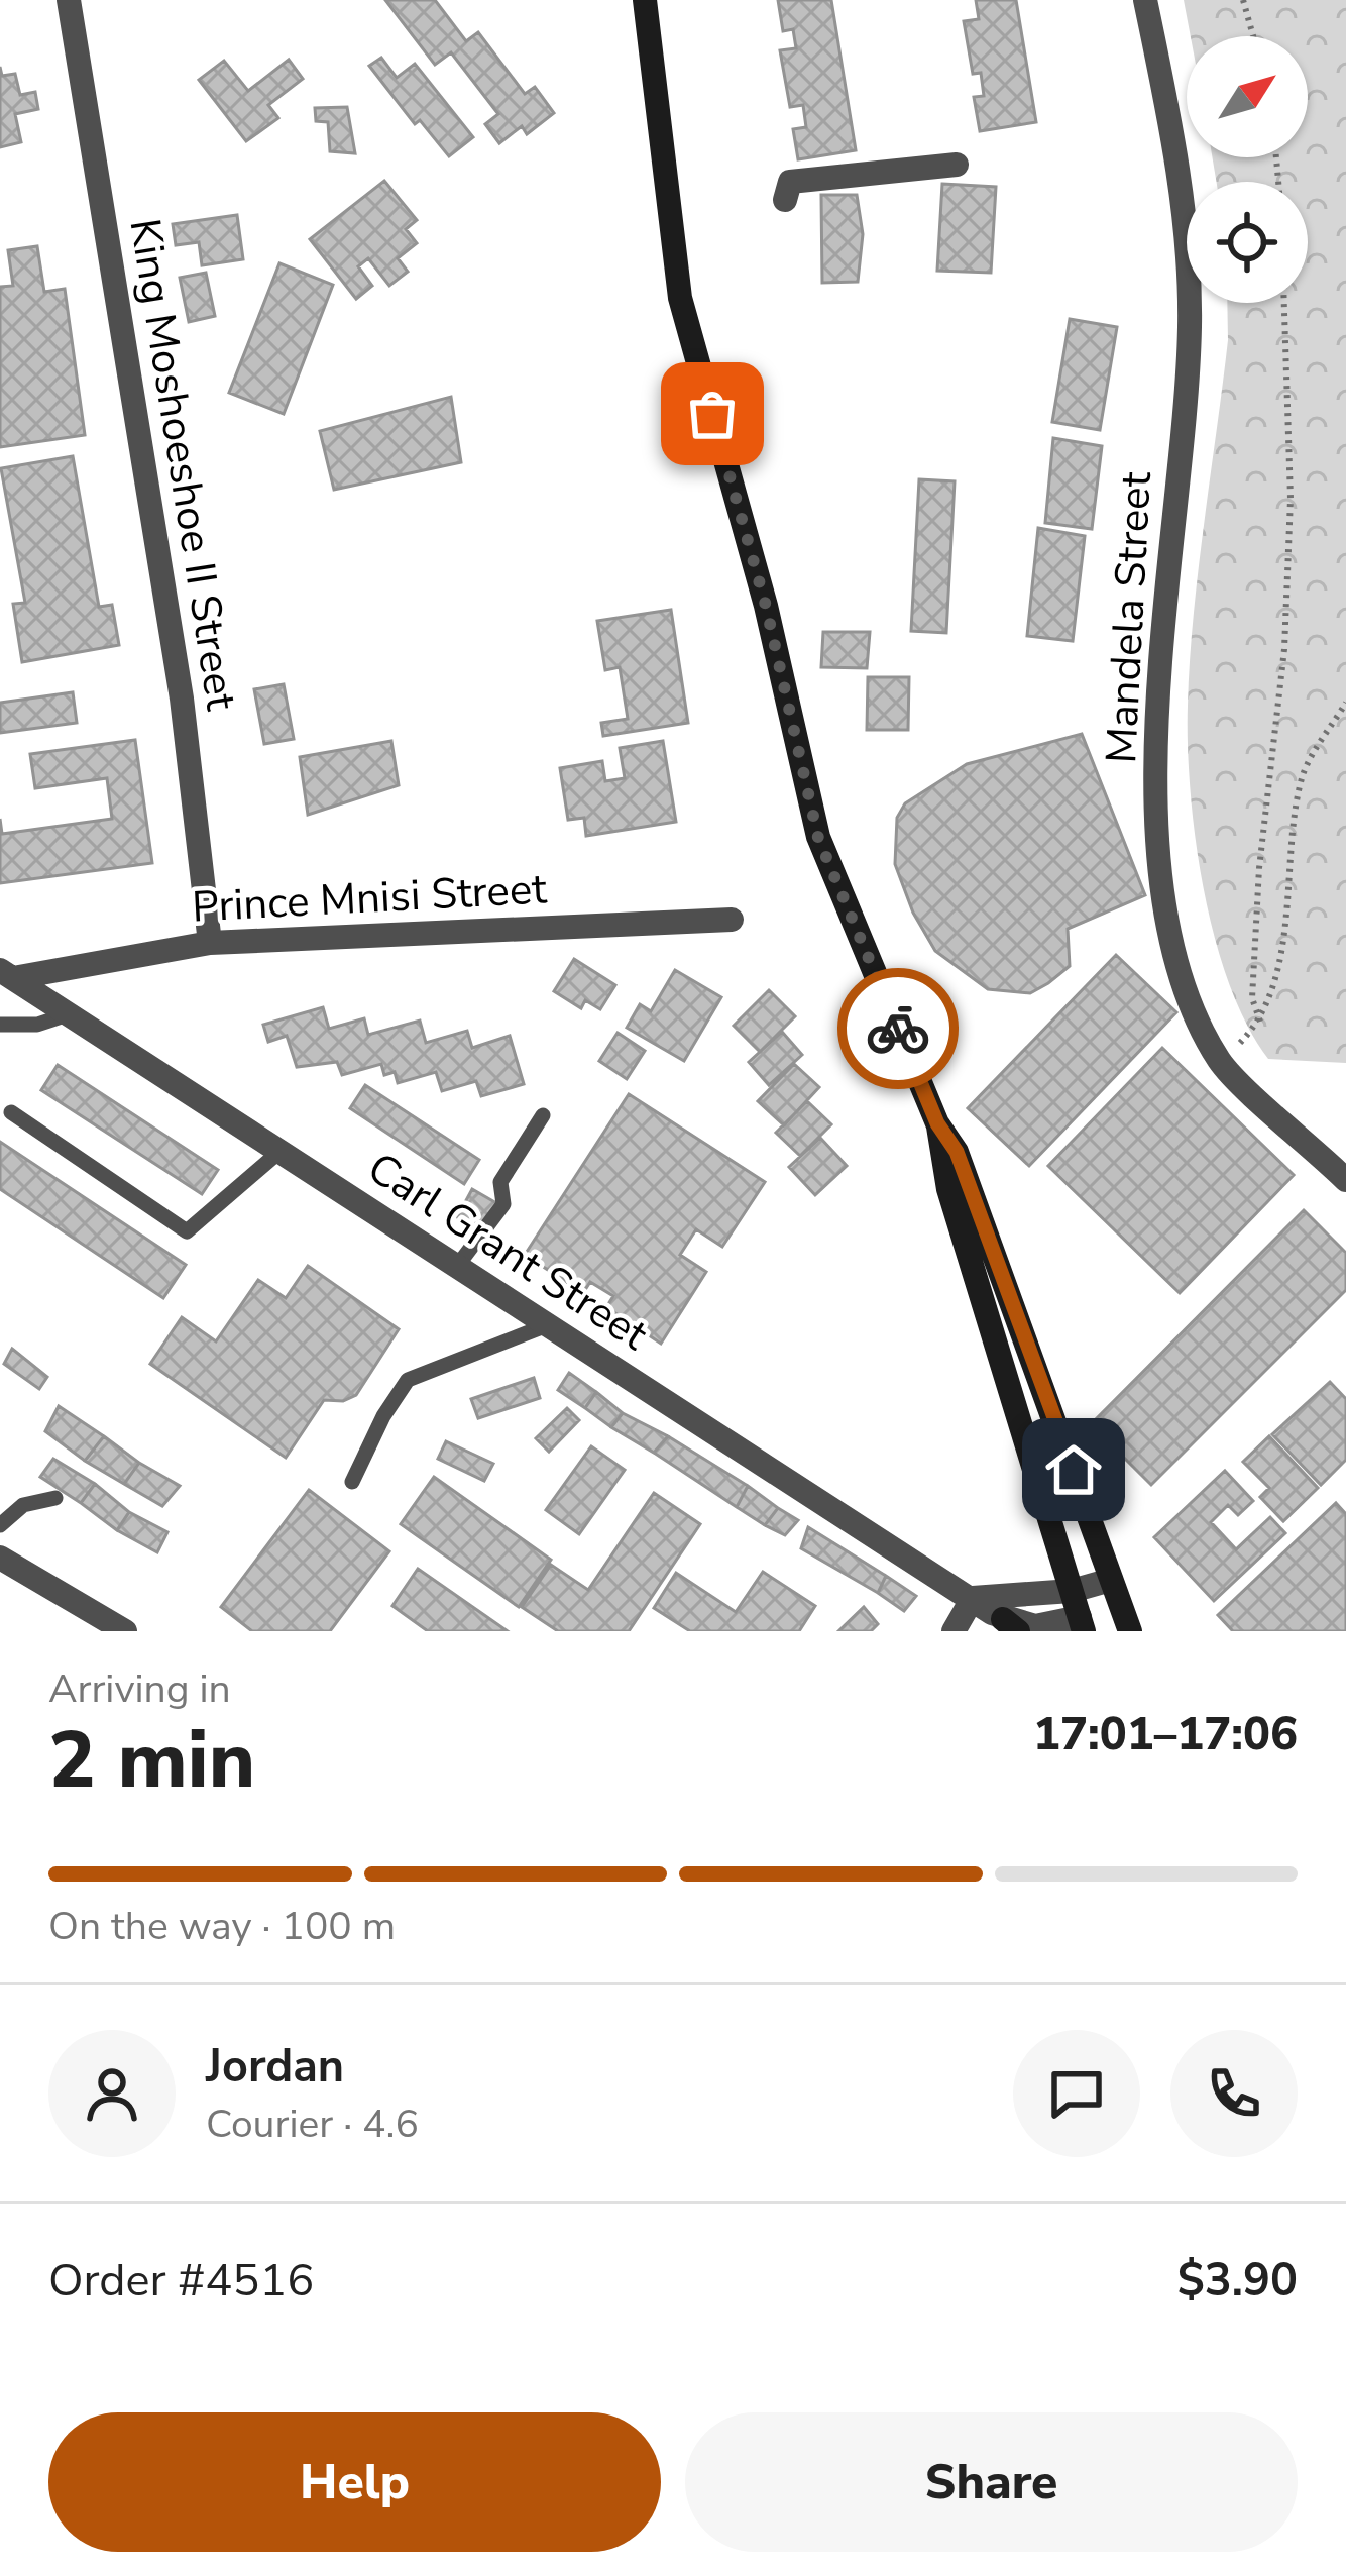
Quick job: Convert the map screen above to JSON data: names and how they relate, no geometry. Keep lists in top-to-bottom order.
{
  "streets": {
    "street": [
      "King Moshoeshoe II Street",
      "Mandela Street",
      "Prince Mnisi Street",
      "Carl Grant Street"
    ]
  },
  "crossings": [
    ["King Moshoeshoe II Street", "Prince Mnisi Street"],
    ["Prince Mnisi Street", "Carl Grant Street"]
  ],
  "north": "top right",
  "page": {
    "heading": ["2 min", "Arriving in", "17:01–17:06"],
    "panel": [
      "Jordan",
      "Courier · 4.6",
      "Order #4516",
      "$3.90"
    ],
    "bar": "On the way · 100 m",
    "buttons": ["Help", "Share"]
  }
}
